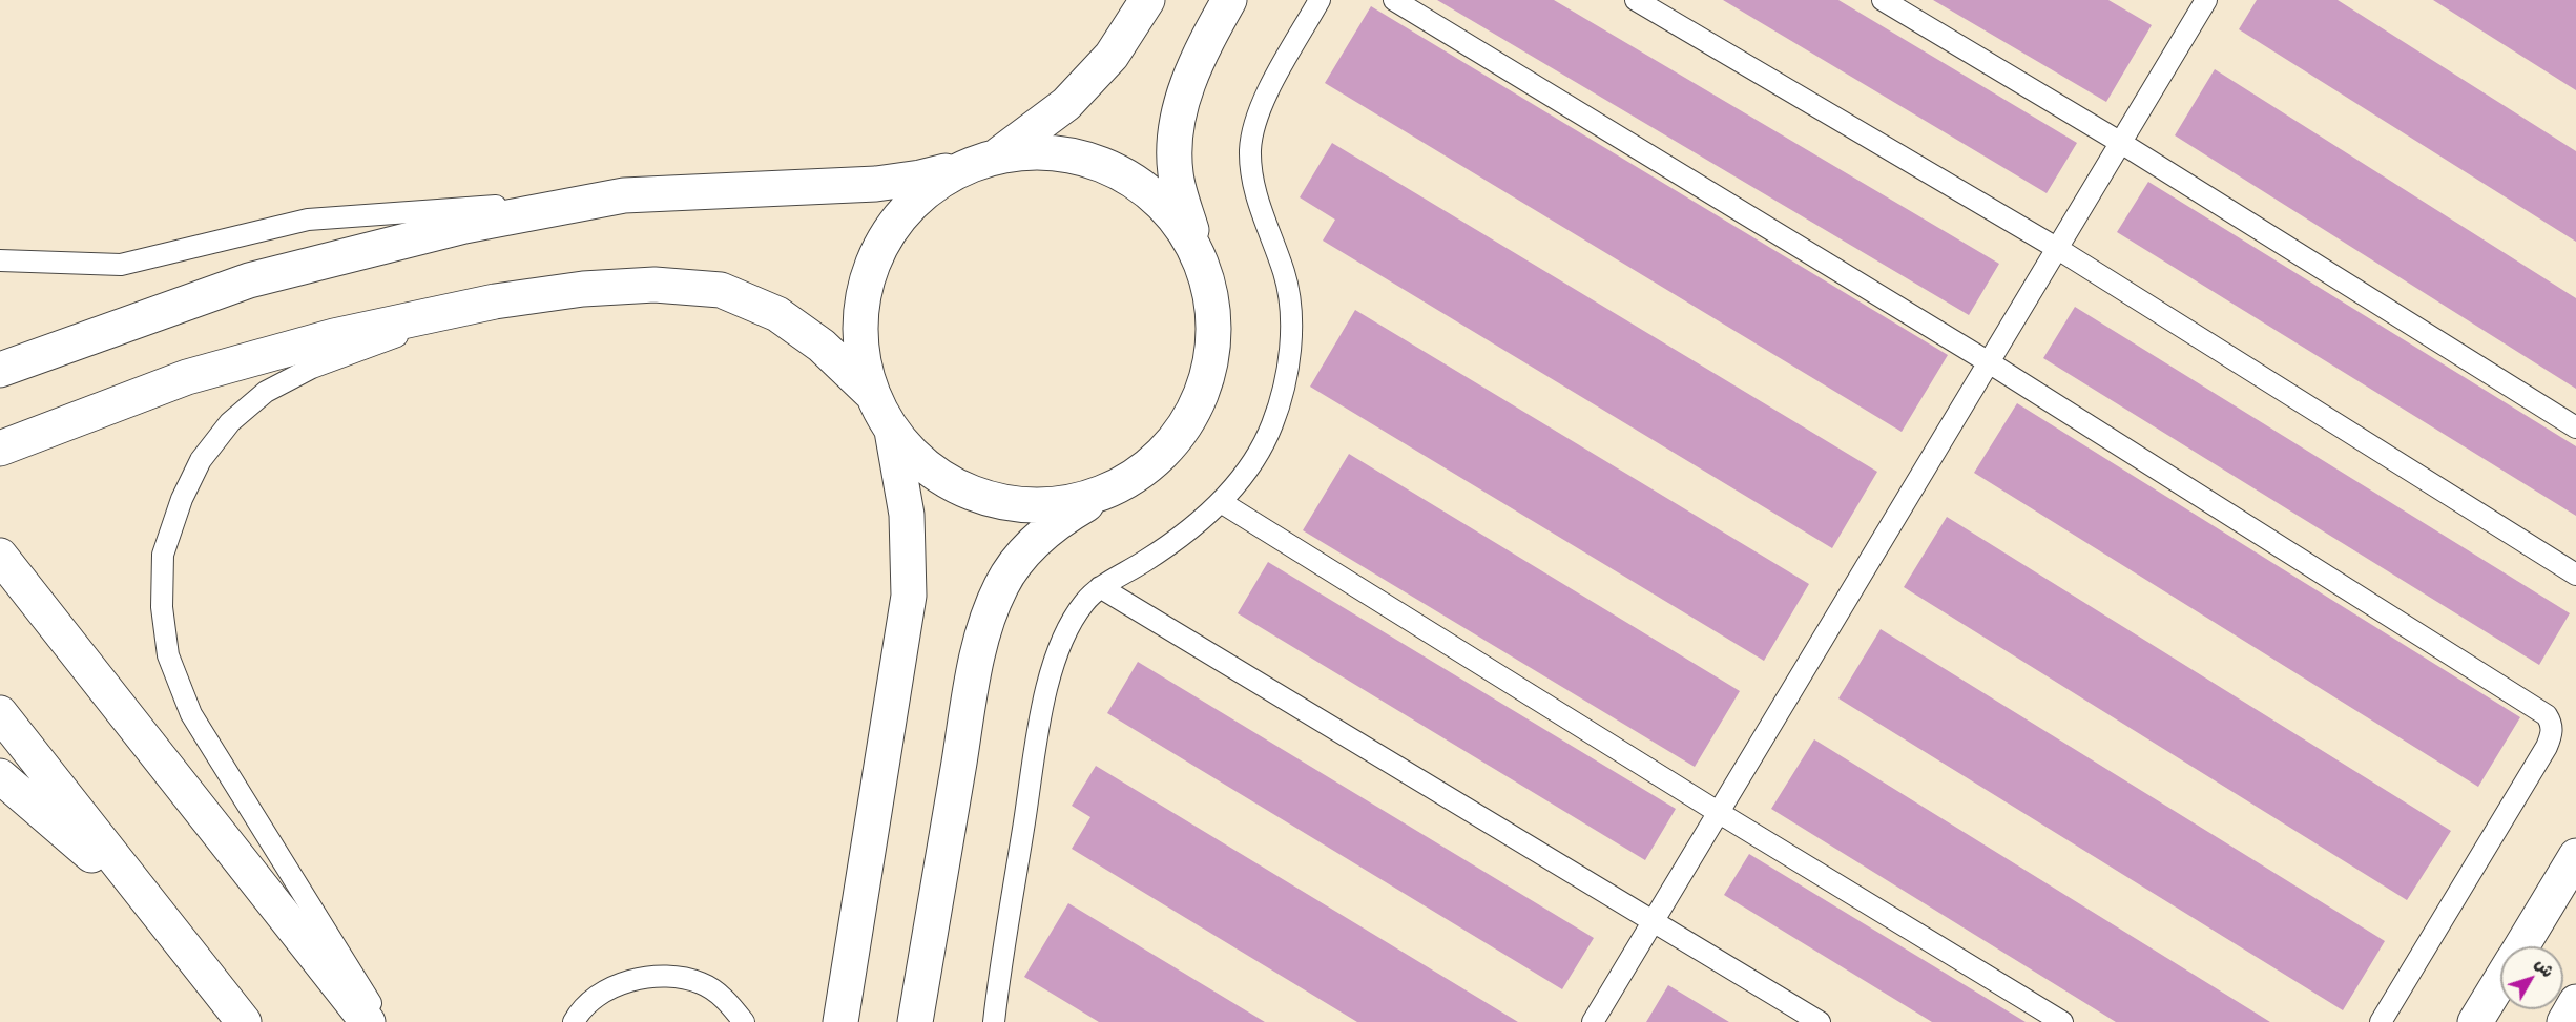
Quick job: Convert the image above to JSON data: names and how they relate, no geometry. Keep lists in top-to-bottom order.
{
  "north": "top right"
}
